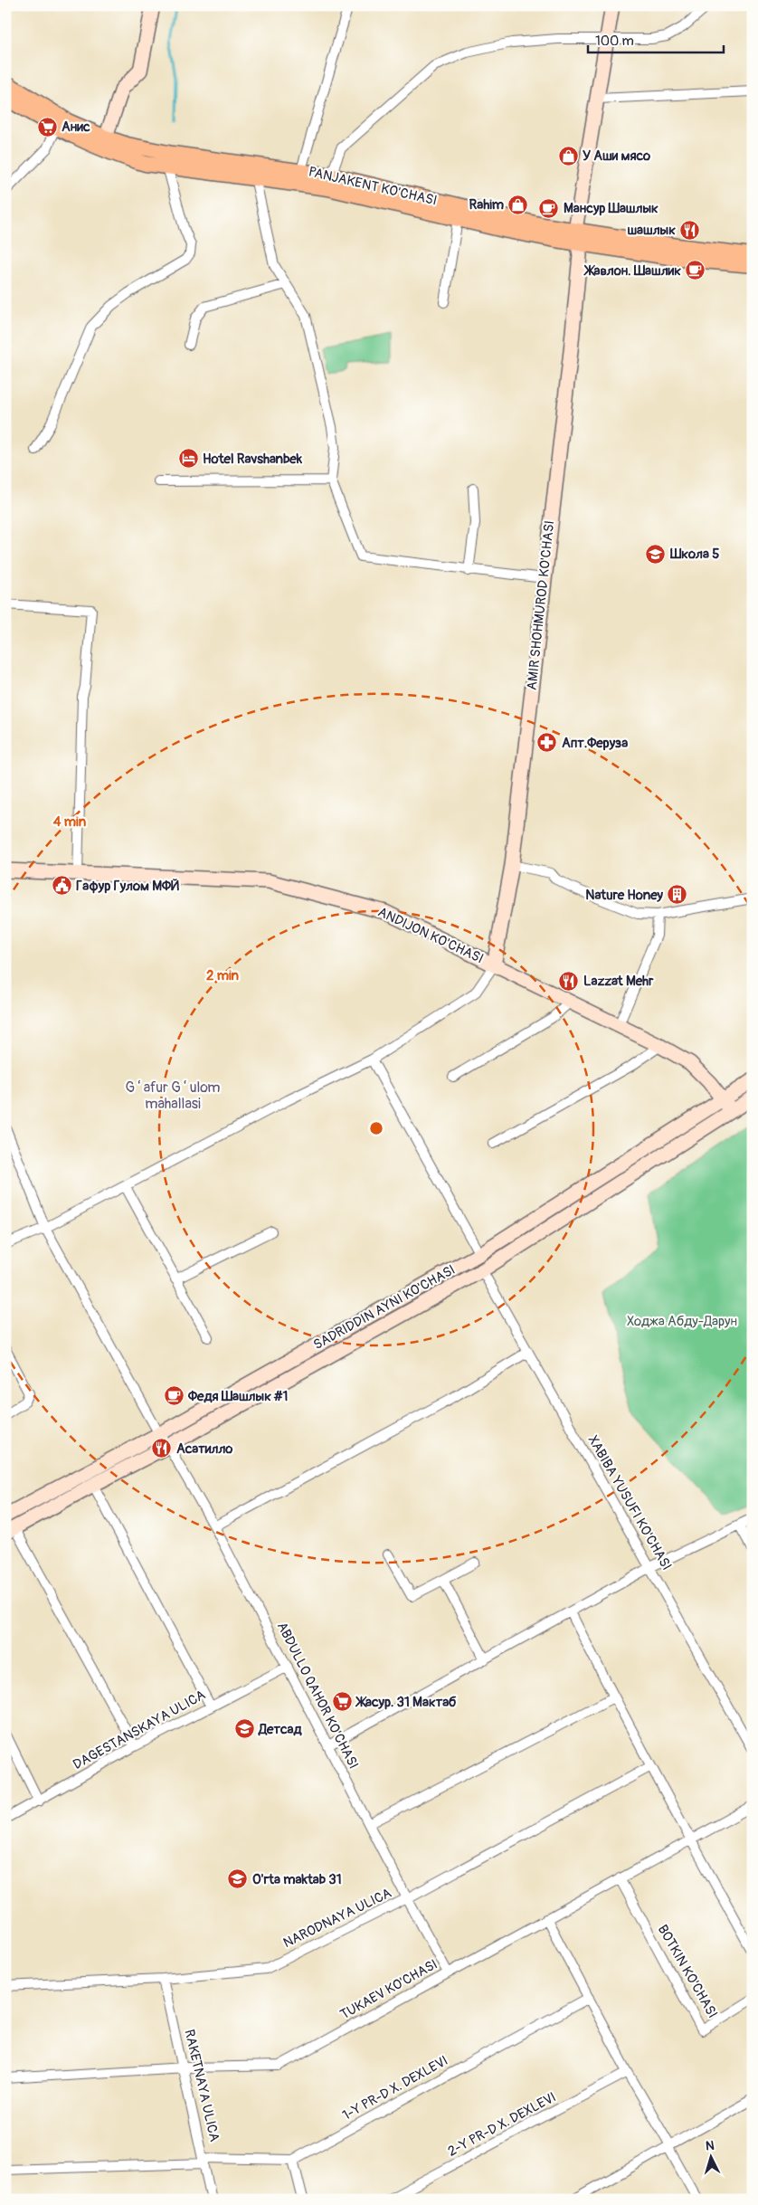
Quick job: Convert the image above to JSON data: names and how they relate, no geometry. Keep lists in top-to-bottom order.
{
  "streets": {
    "main road": ["PANJAKENT KO'CHASI"],
    "street": [
      "AMIR SHOHMUROD KO'CHASI",
      "ANDIJON KO'CHASI",
      "SADRIDDIN AYNI KO'CHASI",
      "XABIBA YUSUFI KO'CHASI",
      "ABDULLO QAHOR KO'CHASI",
      "DAGESTANSKAYA ULICA",
      "NARODNAYA ULICA",
      "BOTKIN KO'CHASI",
      "TUKAEV KO'CHASI",
      "RAKETNAYA ULICA",
      "1-Y PR-D X. DEXLEVI",
      "2-Y PR-D X. DEXLEVI"
    ]
  },
  "crossings": [
    ["PANJAKENT KO'CHASI", "AMIR SHOHMUROD KO'CHASI"],
    ["AMIR SHOHMUROD KO'CHASI", "ANDIJON KO'CHASI"],
    ["ANDIJON KO'CHASI", "SADRIDDIN AYNI KO'CHASI"],
    ["SADRIDDIN AYNI KO'CHASI", "XABIBA YUSUFI KO'CHASI"],
    ["SADRIDDIN AYNI KO'CHASI", "ABDULLO QAHOR KO'CHASI"],
    ["ABDULLO QAHOR KO'CHASI", "DAGESTANSKAYA ULICA"],
    ["ABDULLO QAHOR KO'CHASI", "NARODNAYA ULICA"],
    ["ABDULLO QAHOR KO'CHASI", "TUKAEV KO'CHASI"],
    ["NARODNAYA ULICA", "RAKETNAYA ULICA"],
    ["BOTKIN KO'CHASI", "TUKAEV KO'CHASI"],
    ["TUKAEV KO'CHASI", "RAKETNAYA ULICA"],
    ["RAKETNAYA ULICA", "1-Y PR-D X. DEXLEVI"]
  ],
  "districts": ["Gʻafur Gʻulom mahallasi"],
  "parks": ["Ходжа Абду-Дарун"],
  "places": {
    "supermarket": ["Анис", "Жасур. 31 Мактаб"],
    "shop": ["У Аши мясо", "Rahim"],
    "cafe": ["Мансур Шашлык", "Жавлон. Шашлик", "Федя Шашлык #1"],
    "restaurant": ["шашлык", "Lazzat Mehr", "Асатилло"],
    "hotel": ["Hotel Ravshanbek"],
    "school or university": ["Школа 5", "Детсад", "O'rta maktab 31"],
    "pharmacy": ["Апт.Феруза"],
    "public building": ["Гафур Гулом МФЙ"],
    "building": ["Nature Honey"]
  },
  "scale_bar": "100 m",
  "north": "top",
  "rings": ["4 min", "2 min"]
}
